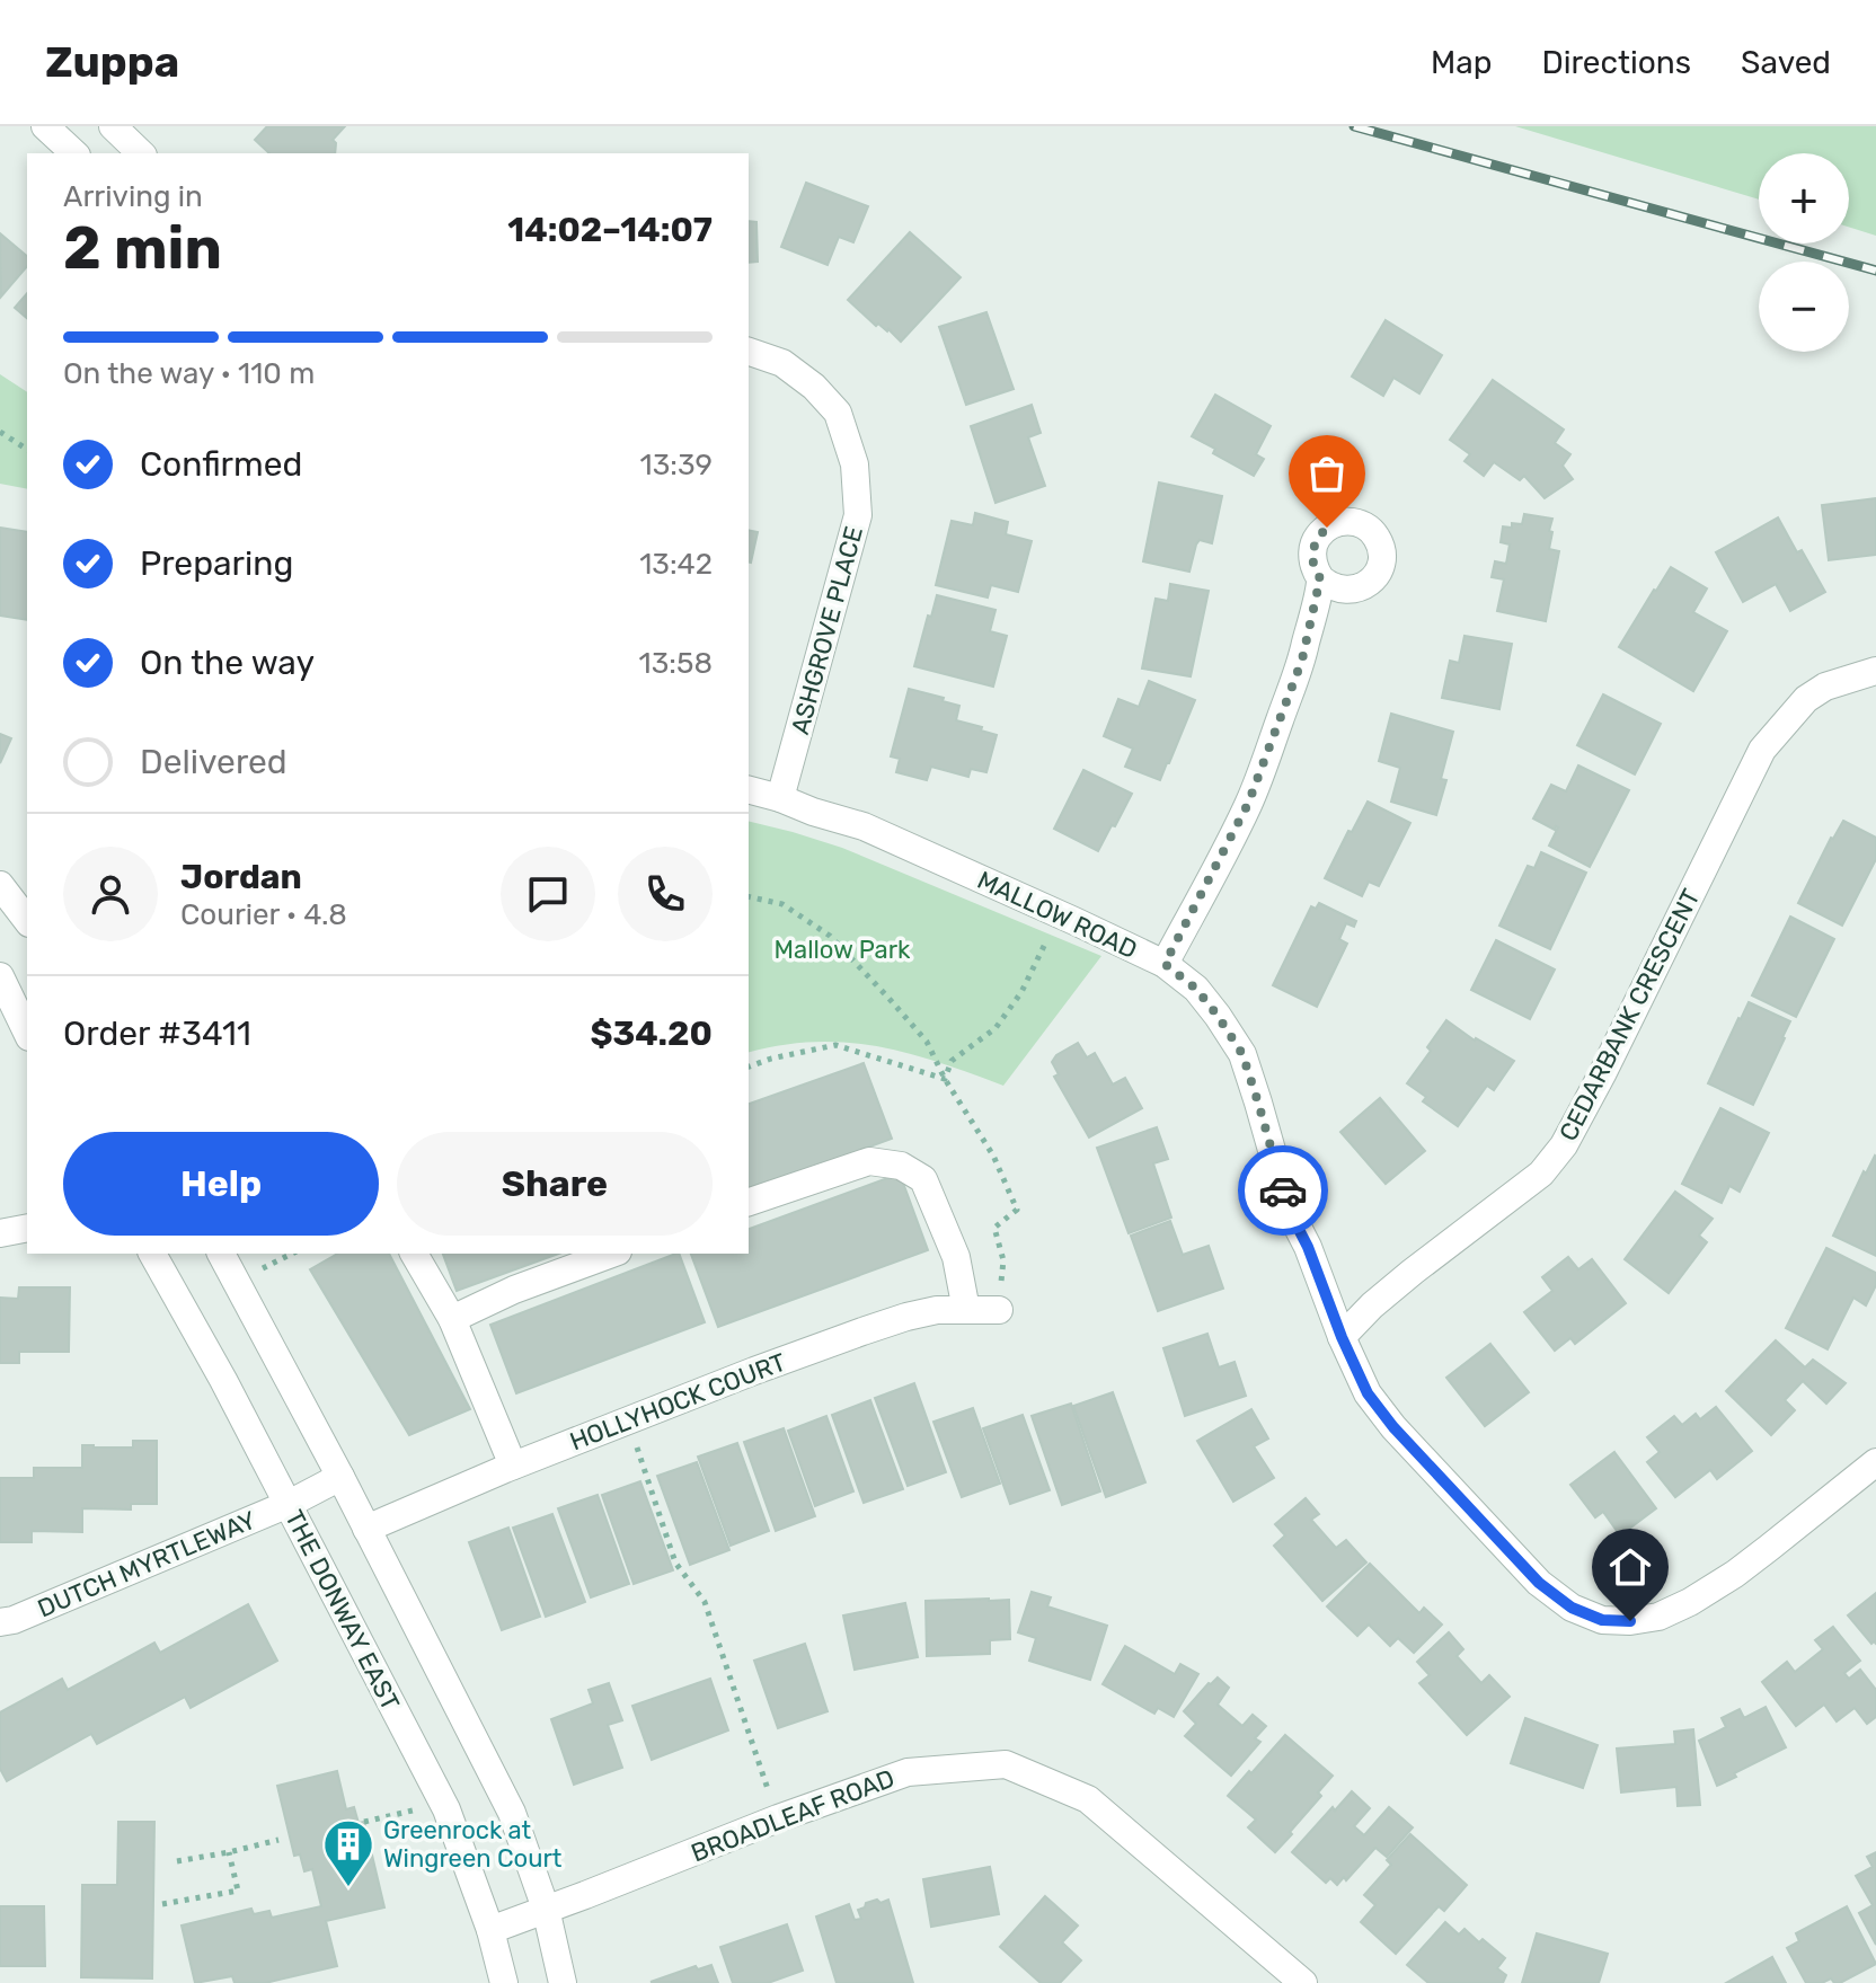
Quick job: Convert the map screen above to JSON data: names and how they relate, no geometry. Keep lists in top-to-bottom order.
{
  "streets": {
    "street": [
      "ASHGROVE PLACE",
      "MALLOW ROAD",
      "CEDARBANK CRESCENT",
      "HOLLYHOCK COURT",
      "DUTCH MYRTLEWAY",
      "THE DONWAY EAST",
      "BROADLEAF ROAD"
    ]
  },
  "crossings": [
    ["ASHGROVE PLACE", "MALLOW ROAD"],
    ["MALLOW ROAD", "CEDARBANK CRESCENT"],
    ["DUTCH MYRTLEWAY", "THE DONWAY EAST"],
    ["THE DONWAY EAST", "BROADLEAF ROAD"]
  ],
  "parks": ["Mallow Park"],
  "places": {
    "building": ["Greenrock at Wingreen Court"]
  },
  "page": {
    "header": "Zuppa",
    "nav": ["Map", "Directions", "Saved"],
    "map_buttons": ["+", "−"],
    "heading": ["2 min", "Arriving in", "14:02–14:07"],
    "panel": [
      "Jordan",
      "Courier · 4.8",
      "Order #3411",
      "$34.20"
    ],
    "bar": "On the way · 110 m",
    "list": [
      ["Confirmed", "13:39"],
      ["Preparing", "13:42"],
      ["On the way", "13:58"],
      "Delivered"
    ],
    "buttons": ["Help", "Share"]
  }
}
